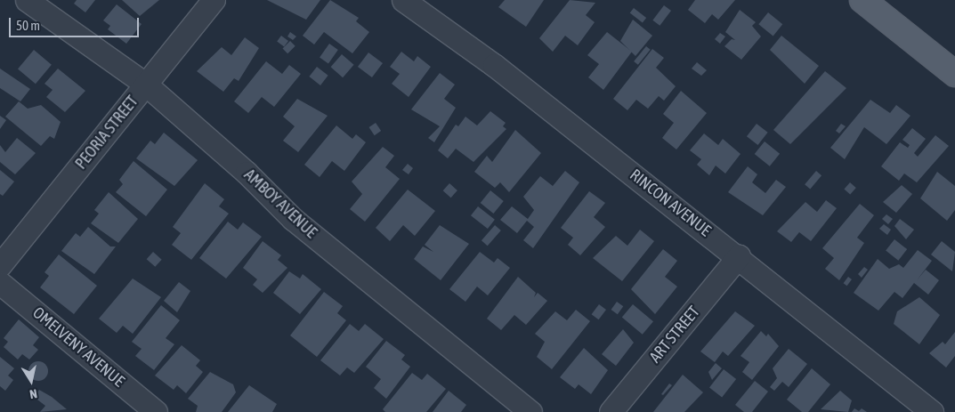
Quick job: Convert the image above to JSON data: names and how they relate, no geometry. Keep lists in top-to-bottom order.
{
  "streets": {
    "street": [
      "PEORIA STREET",
      "RINCON AVENUE",
      "AMBOY AVENUE",
      "ART STREET",
      "OMELVENY AVENUE"
    ]
  },
  "crossings": [
    ["PEORIA STREET", "AMBOY AVENUE"],
    ["RINCON AVENUE", "ART STREET"]
  ],
  "scale_bar": "50 m",
  "north": "bottom"
}
